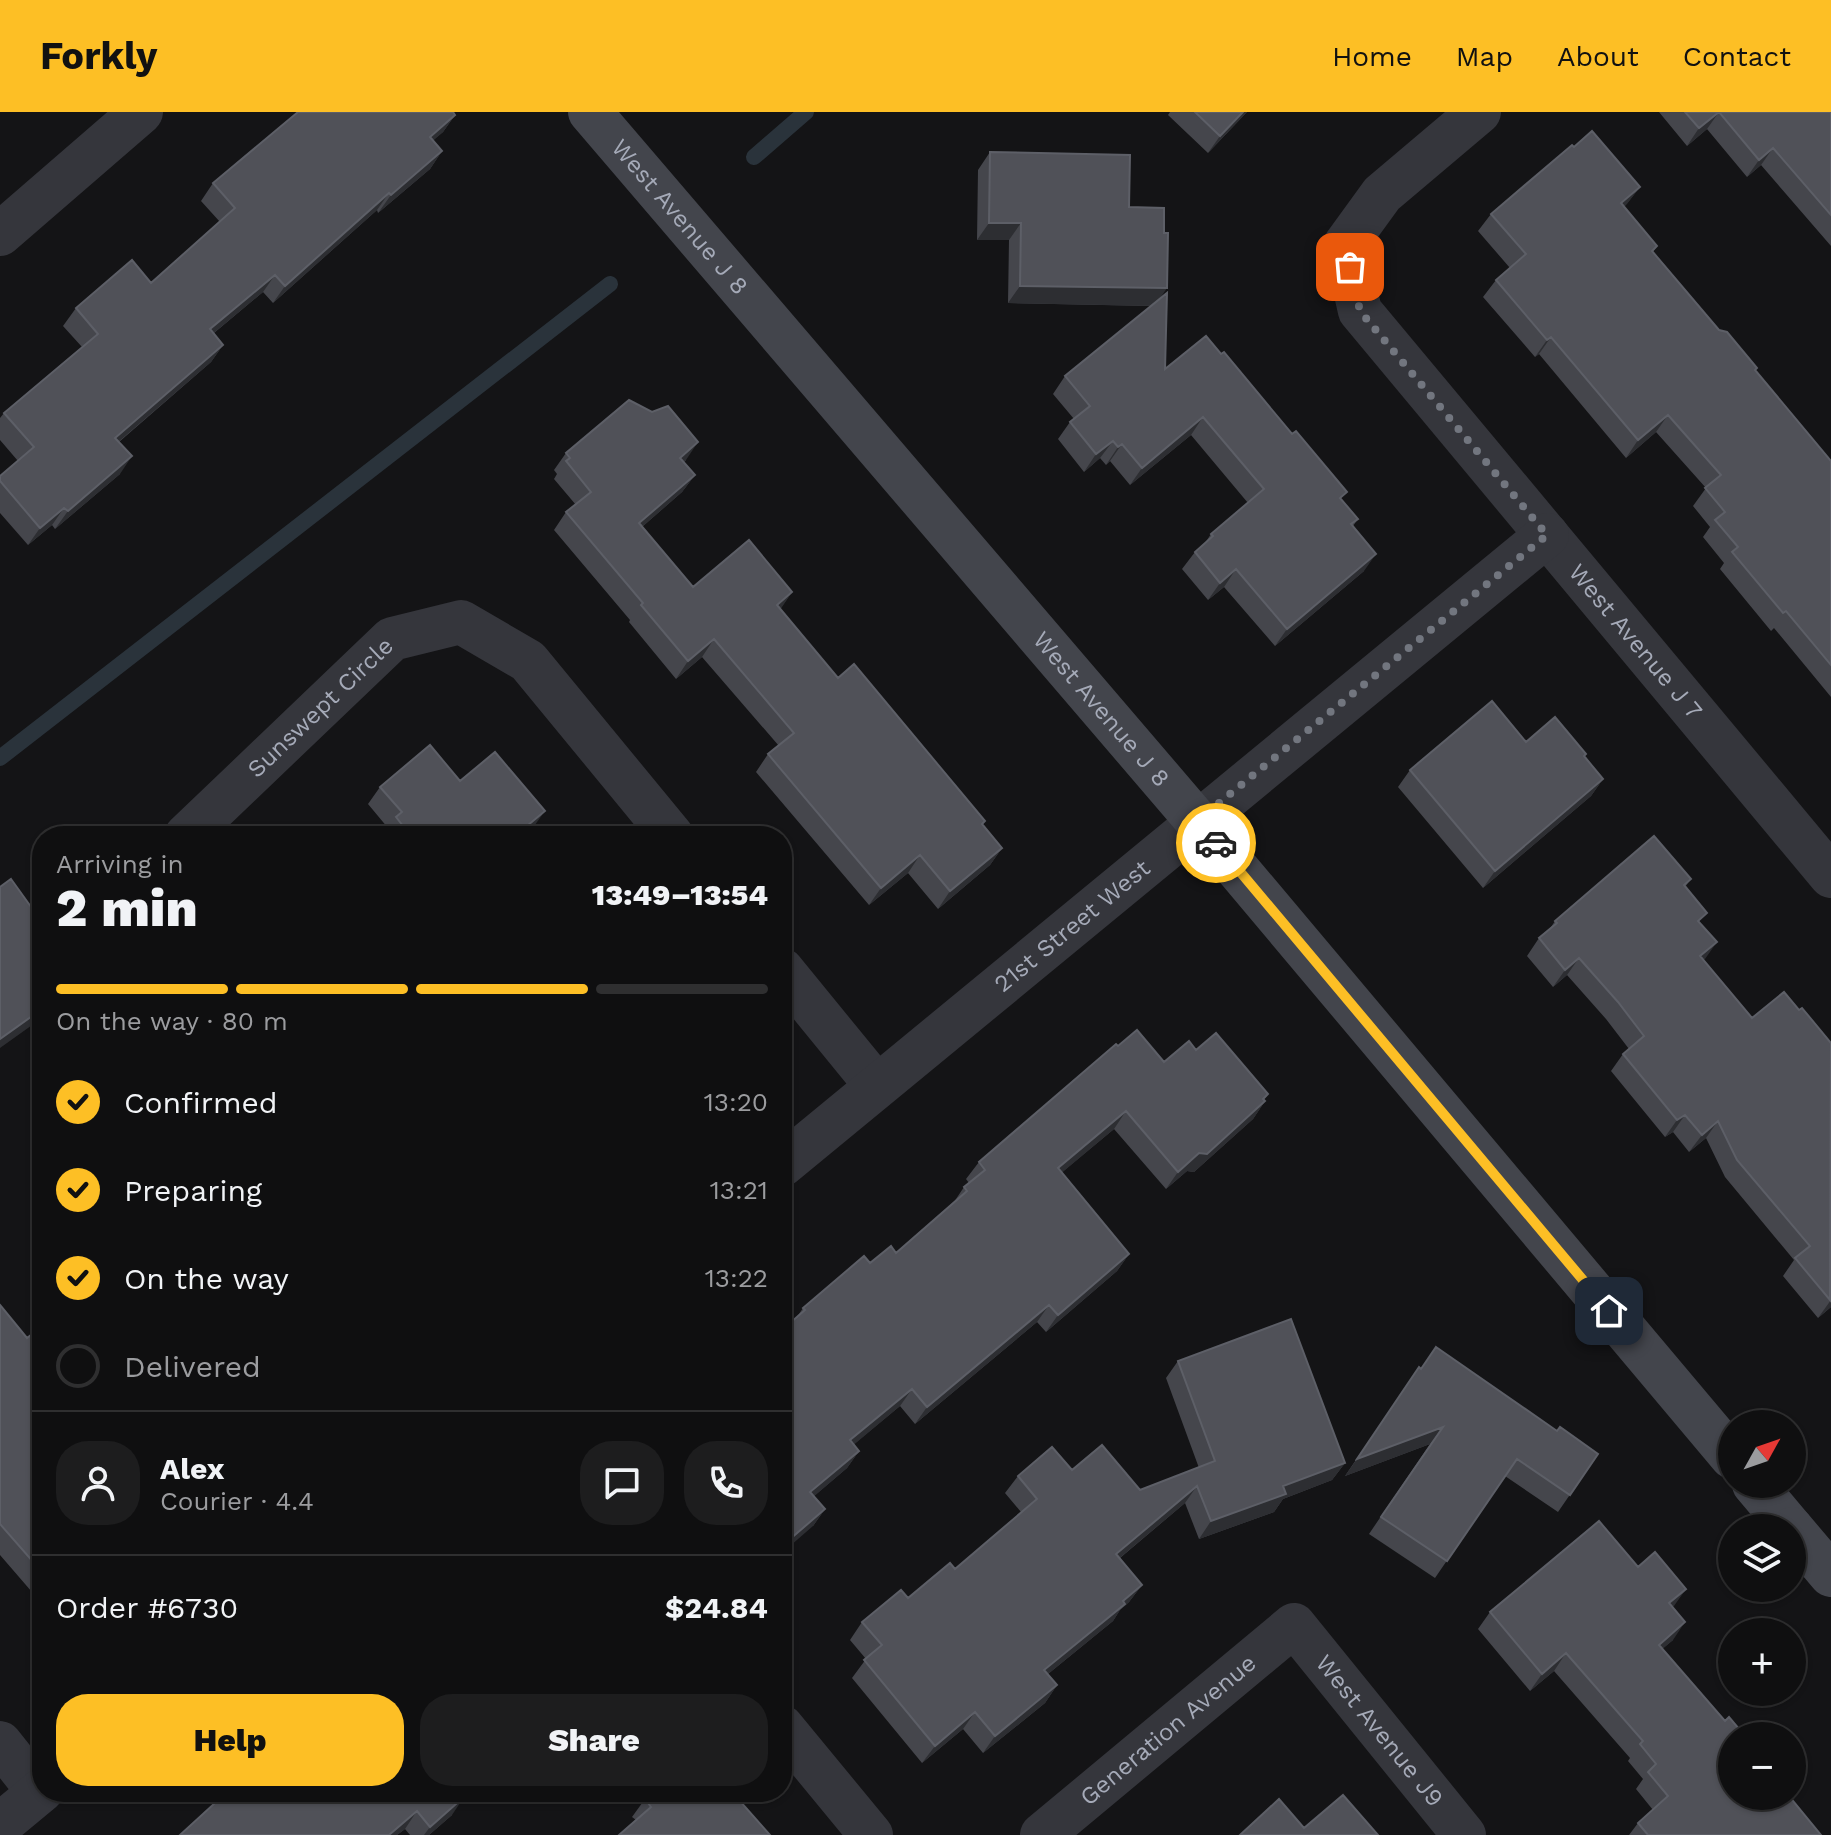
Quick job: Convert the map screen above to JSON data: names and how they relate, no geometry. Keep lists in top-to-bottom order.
{
  "streets": {
    "street": [
      "West Avenue J 8",
      "West Avenue J 7",
      "Sunswept Circle",
      "21st Street West",
      "Generation Avenue",
      "West Avenue J9"
    ]
  },
  "crossings": [
    ["West Avenue J 8", "21st Street West"],
    ["West Avenue J 7", "21st Street West"],
    ["Generation Avenue", "West Avenue J9"]
  ],
  "north": "top right",
  "page": {
    "header": "Forkly",
    "nav": [
      "Home",
      "Map",
      "About",
      "Contact"
    ],
    "heading": ["2 min", "Arriving in", "13:49–13:54"],
    "panel": [
      "Alex",
      "Courier · 4.4",
      "Order #6730",
      "$24.84"
    ],
    "bar": "On the way · 80 m",
    "list": [
      ["Confirmed", "13:20"],
      ["Preparing", "13:21"],
      ["On the way", "13:22"],
      "Delivered"
    ],
    "map_buttons": ["+", "−"],
    "buttons": ["Help", "Share"]
  }
}
